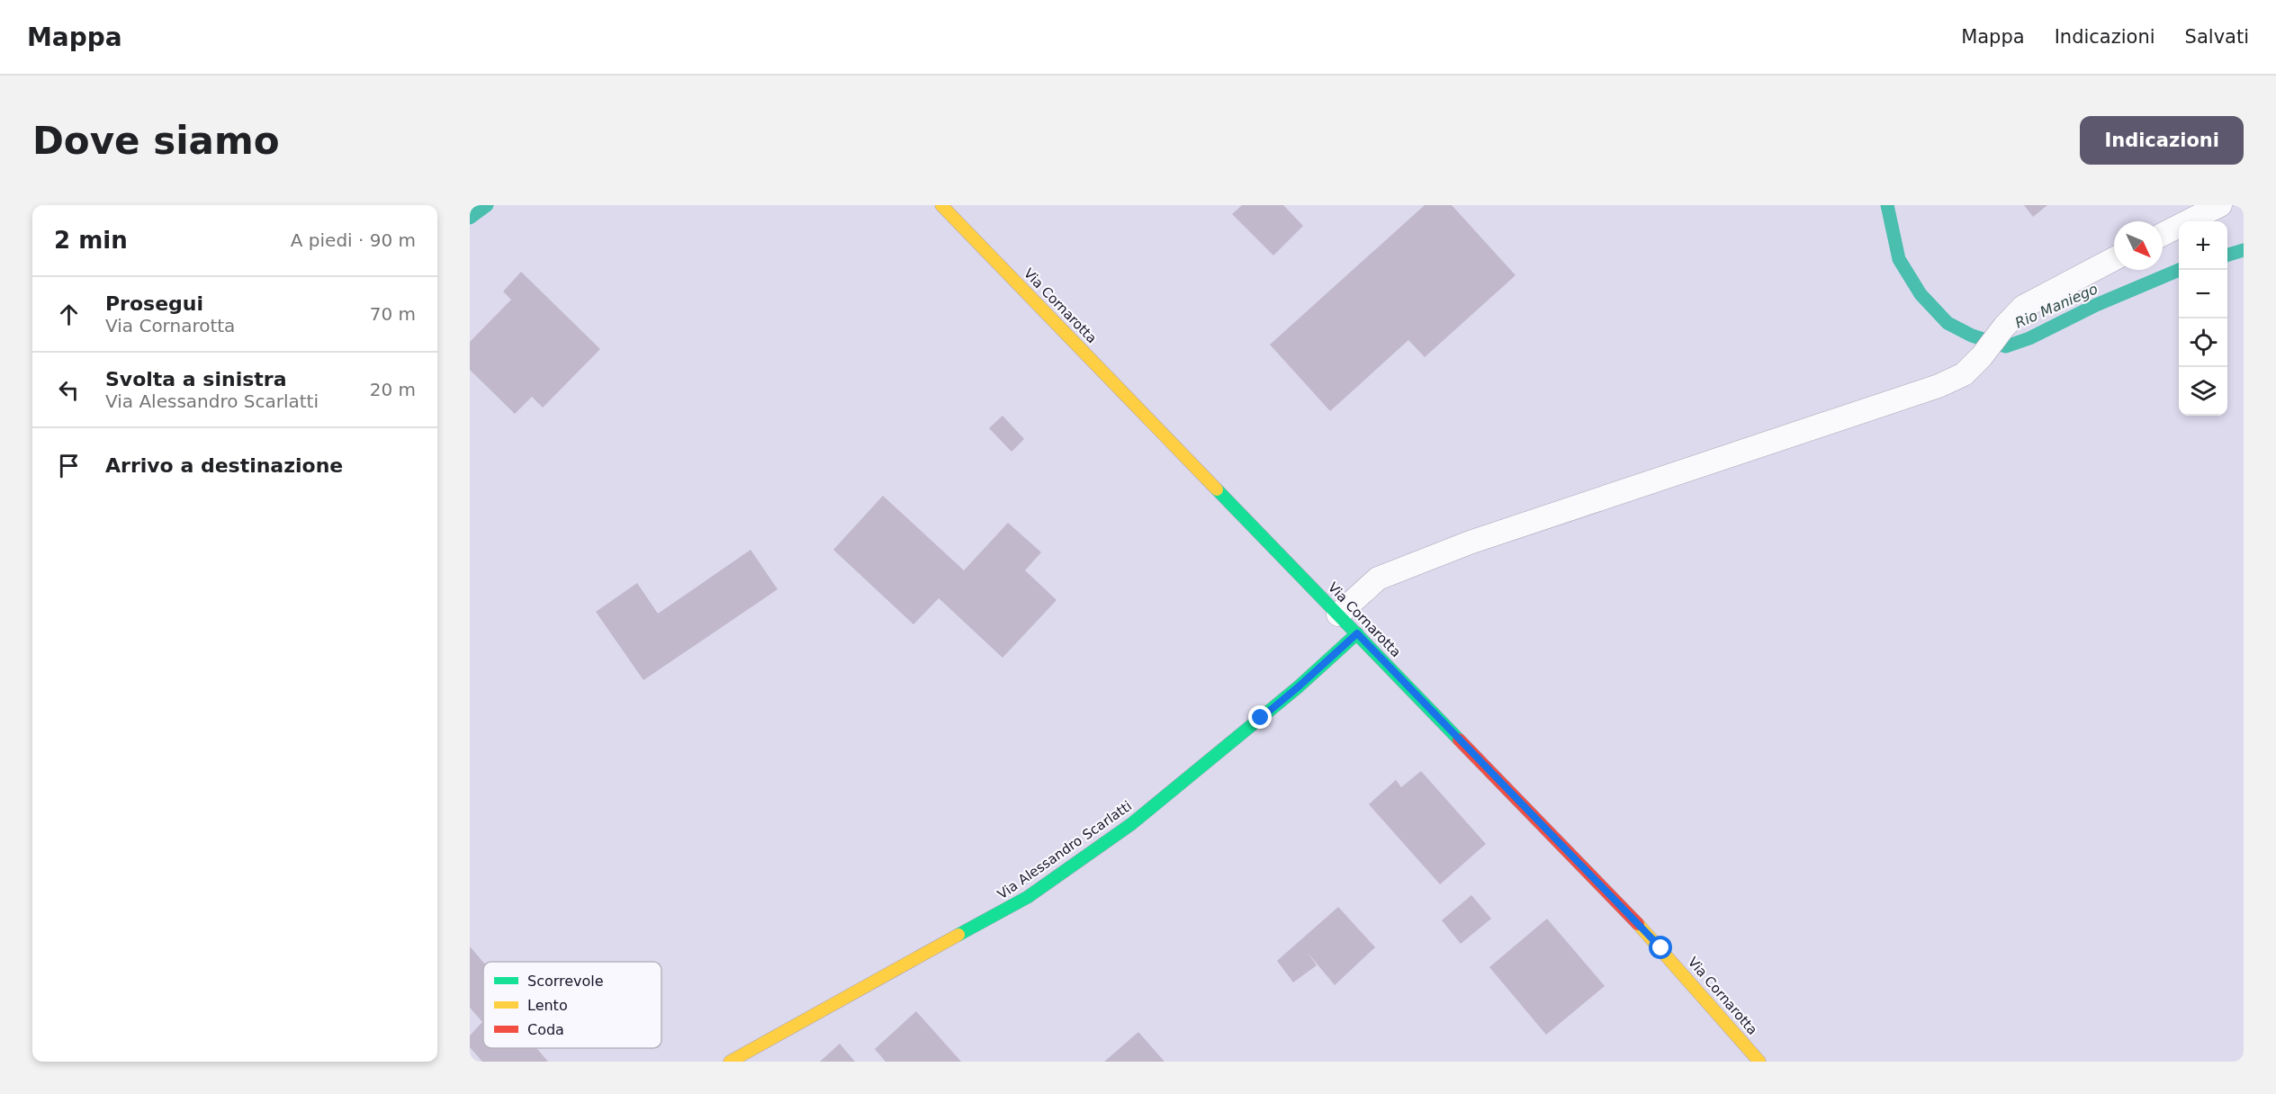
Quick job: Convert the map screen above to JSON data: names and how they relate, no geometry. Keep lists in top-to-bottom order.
{
  "streets": {
    "main road": ["Via Cornarotta", "Via Alessandro Scarlatti"]
  },
  "crossings": [
    ["Via Cornarotta", "Via Alessandro Scarlatti"]
  ],
  "water": ["Rio Maniego"],
  "legend": ["Scorrevole", "Lento", "Coda"],
  "north": "bottom right",
  "page": {
    "header": "Mappa",
    "nav": ["Mappa", "Indicazioni", "Salvati"],
    "buttons": "Indicazioni",
    "title": "Dove siamo",
    "heading": ["2 min", "A piedi · 90 m"],
    "map_buttons": ["+", "−"],
    "list": [
      ["Prosegui", "Via Cornarotta", "70 m"],
      ["Svolta a sinistra", "Via Alessandro Scarlatti", "20 m"],
      "Arrivo a destinazione"
    ]
  }
}
